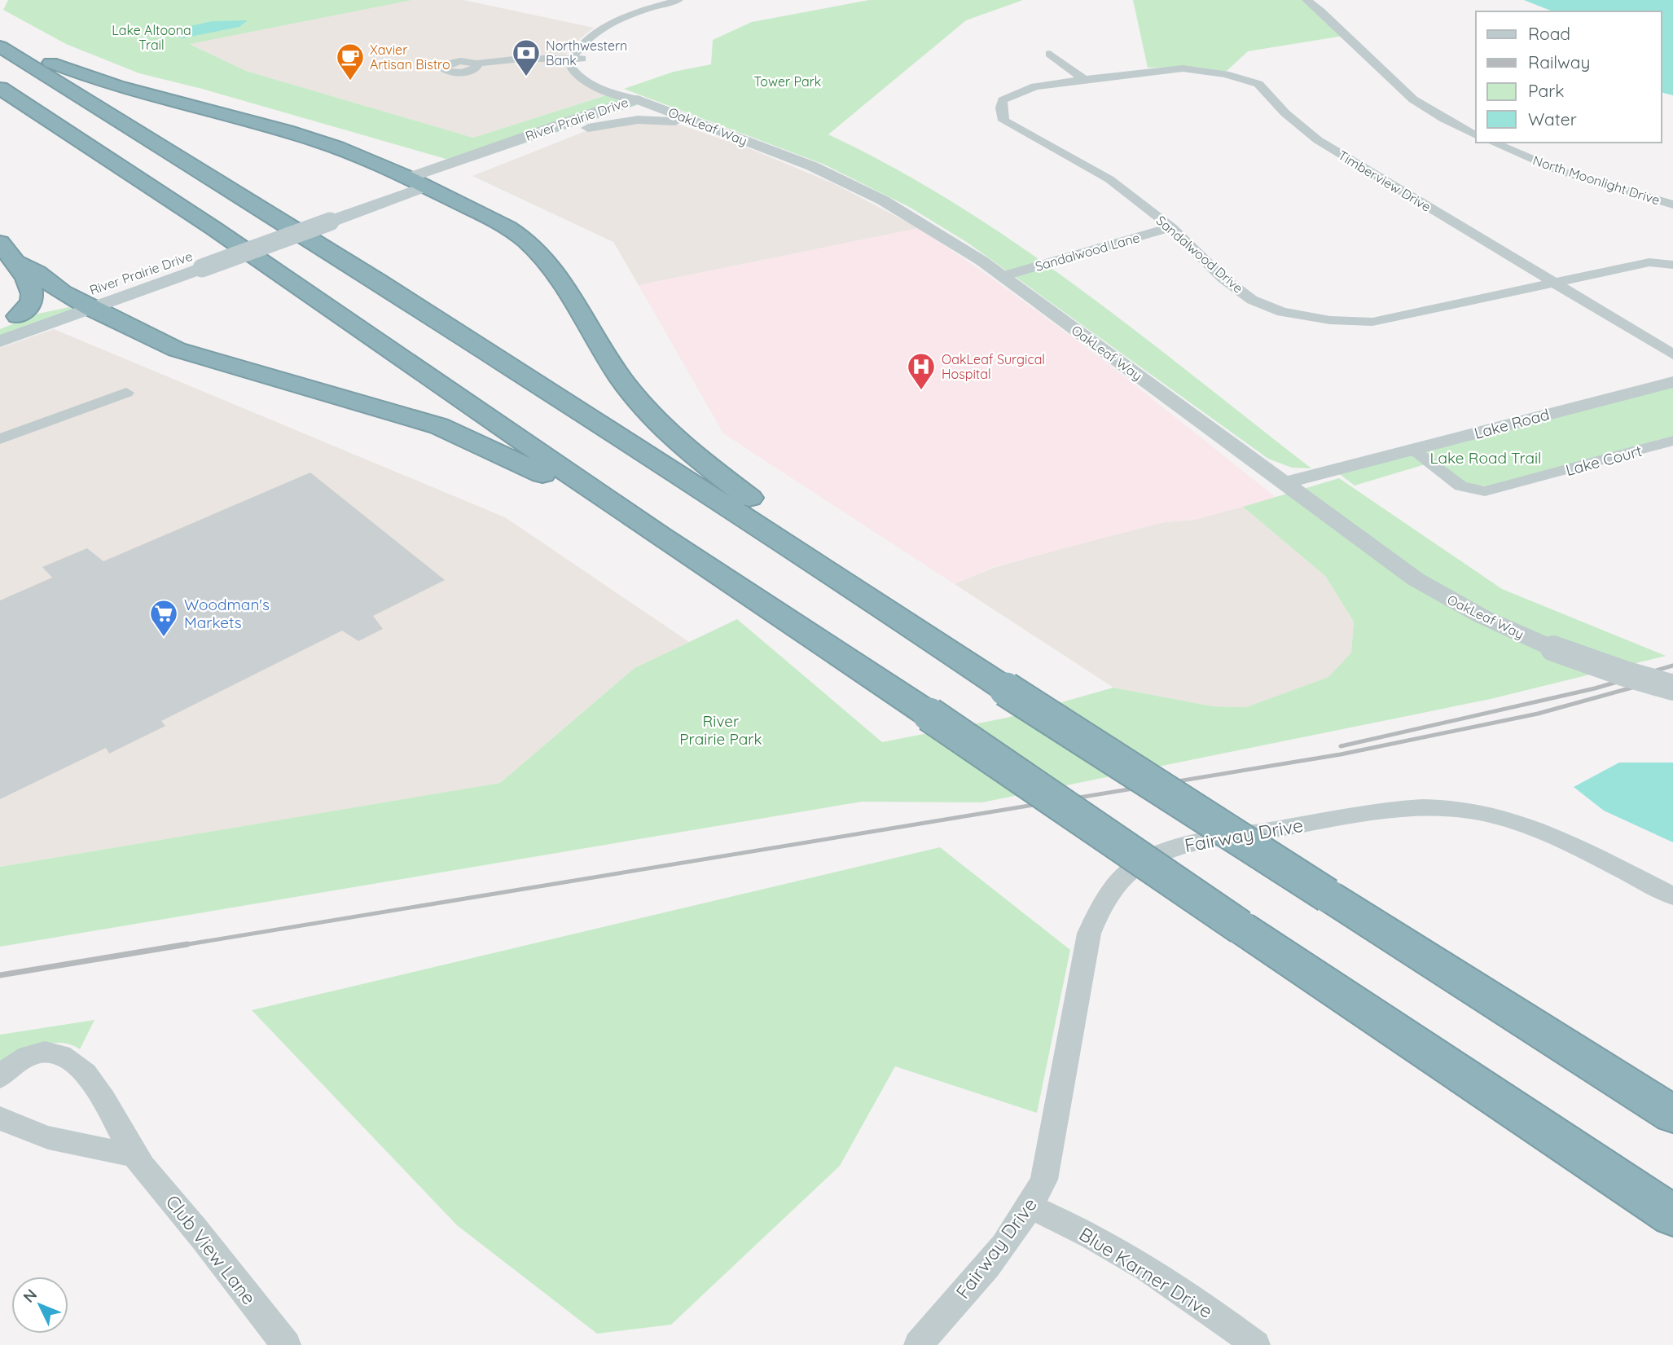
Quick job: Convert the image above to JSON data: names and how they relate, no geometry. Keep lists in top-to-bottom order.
{
  "streets": {
    "main road": ["River Prairie Drive"],
    "street": [
      "OakLeaf Way",
      "North Moonlight Drive",
      "Timberview Drive",
      "Sandalwood Lane",
      "Sandalwood Drive",
      "Lake Road",
      "Lake Court",
      "Fairway Drive",
      "Club View Lane",
      "Blue Karner Drive"
    ]
  },
  "crossings": [
    ["River Prairie Drive", "OakLeaf Way"],
    ["OakLeaf Way", "Sandalwood Lane"],
    ["OakLeaf Way", "Lake Road"],
    ["Timberview Drive", "Sandalwood Drive"],
    ["Sandalwood Lane", "Sandalwood Drive"],
    ["Lake Road", "Lake Court"],
    ["Fairway Drive", "Blue Karner Drive"]
  ],
  "parks": [
    "Lake Altoona Trail",
    "Tower Park",
    "Lake Road Trail",
    "River Prairie Park"
  ],
  "places": {
    "bank": ["Northwestern Bank"],
    "cafe": ["Xavier Artisan Bistro"],
    "hospital": ["OakLeaf Surgical Hospital"],
    "supermarket": ["Woodman's Markets"]
  },
  "legend": [
    "Road",
    "Railway",
    "Park",
    "Water"
  ],
  "north": "top left"
}
